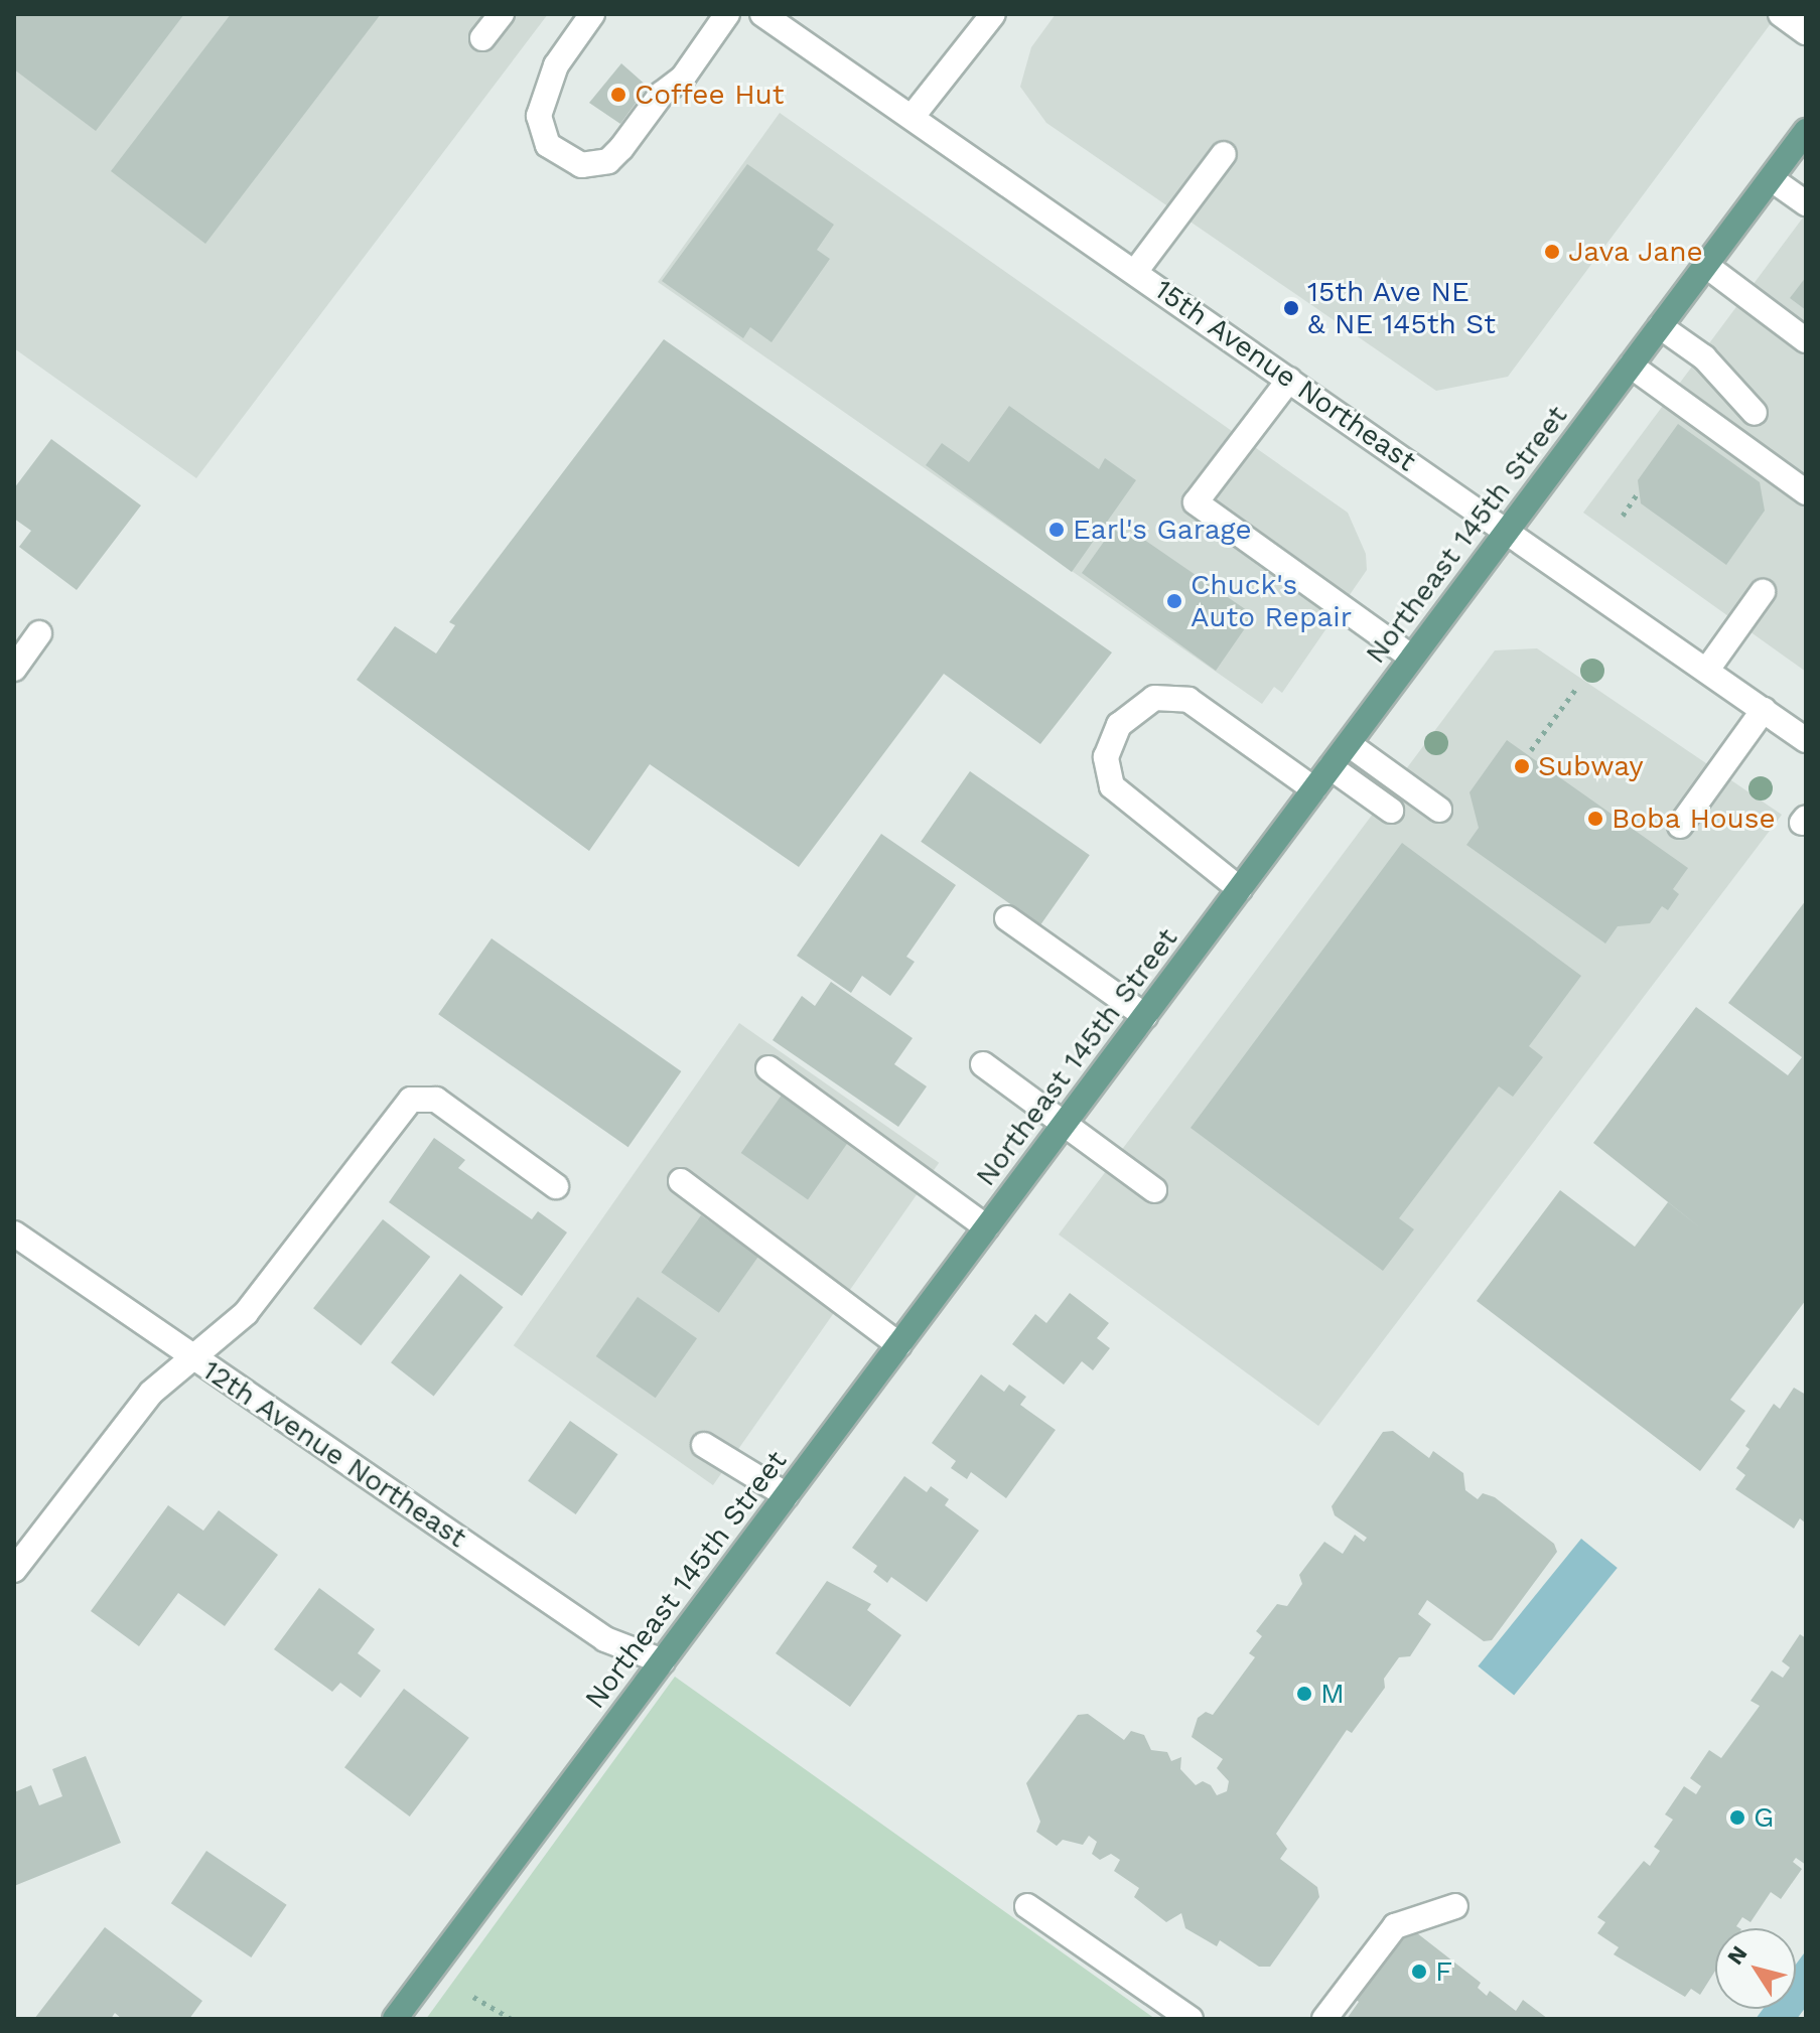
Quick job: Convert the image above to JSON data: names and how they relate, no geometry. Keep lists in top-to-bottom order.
{
  "streets": {
    "main road": ["Northeast 145th Street"],
    "street": ["15th Avenue Northeast", "12th Avenue Northeast"]
  },
  "crossings": [
    ["15th Avenue Northeast", "Northeast 145th Street"],
    ["Northeast 145th Street", "12th Avenue Northeast"]
  ],
  "places": [
    "Coffee Hut",
    "Java Jane",
    "15th Ave NE & NE 145th St",
    "Earl's Garage",
    "Chuck's Auto Repair",
    "Subway",
    "Boba House",
    "M",
    "G",
    "F"
  ],
  "north": "top left"
}
